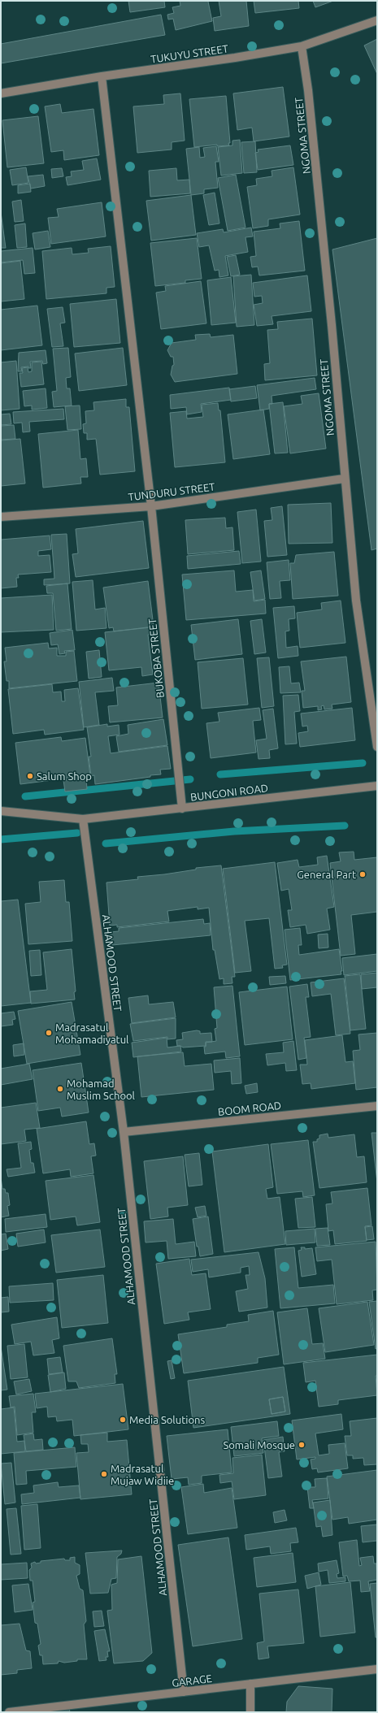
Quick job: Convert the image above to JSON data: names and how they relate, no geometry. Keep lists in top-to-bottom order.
{
  "streets": {
    "street": [
      "TUKUYU STREET",
      "NGOMA STREET",
      "TUNDURU STREET",
      "BUKOBA STREET",
      "BUNGONI ROAD",
      "ALHAMOOD STREET",
      "BOOM ROAD",
      "GARAGE"
    ]
  },
  "crossings": [
    ["TUKUYU STREET", "NGOMA STREET"],
    ["TUKUYU STREET", "BUKOBA STREET"],
    ["NGOMA STREET", "TUNDURU STREET"],
    ["TUNDURU STREET", "BUKOBA STREET"],
    ["BUKOBA STREET", "BUNGONI ROAD"],
    ["BUNGONI ROAD", "ALHAMOOD STREET"],
    ["ALHAMOOD STREET", "BOOM ROAD"],
    ["ALHAMOOD STREET", "GARAGE"]
  ],
  "places": [
    "Salum Shop",
    "General Part",
    "Madrasatul Mohamadiyatul",
    "Mohamad Muslim School",
    "Media Solutions",
    "Somali Mosque",
    "Madrasatul Mujaw Widiie"
  ]
}
